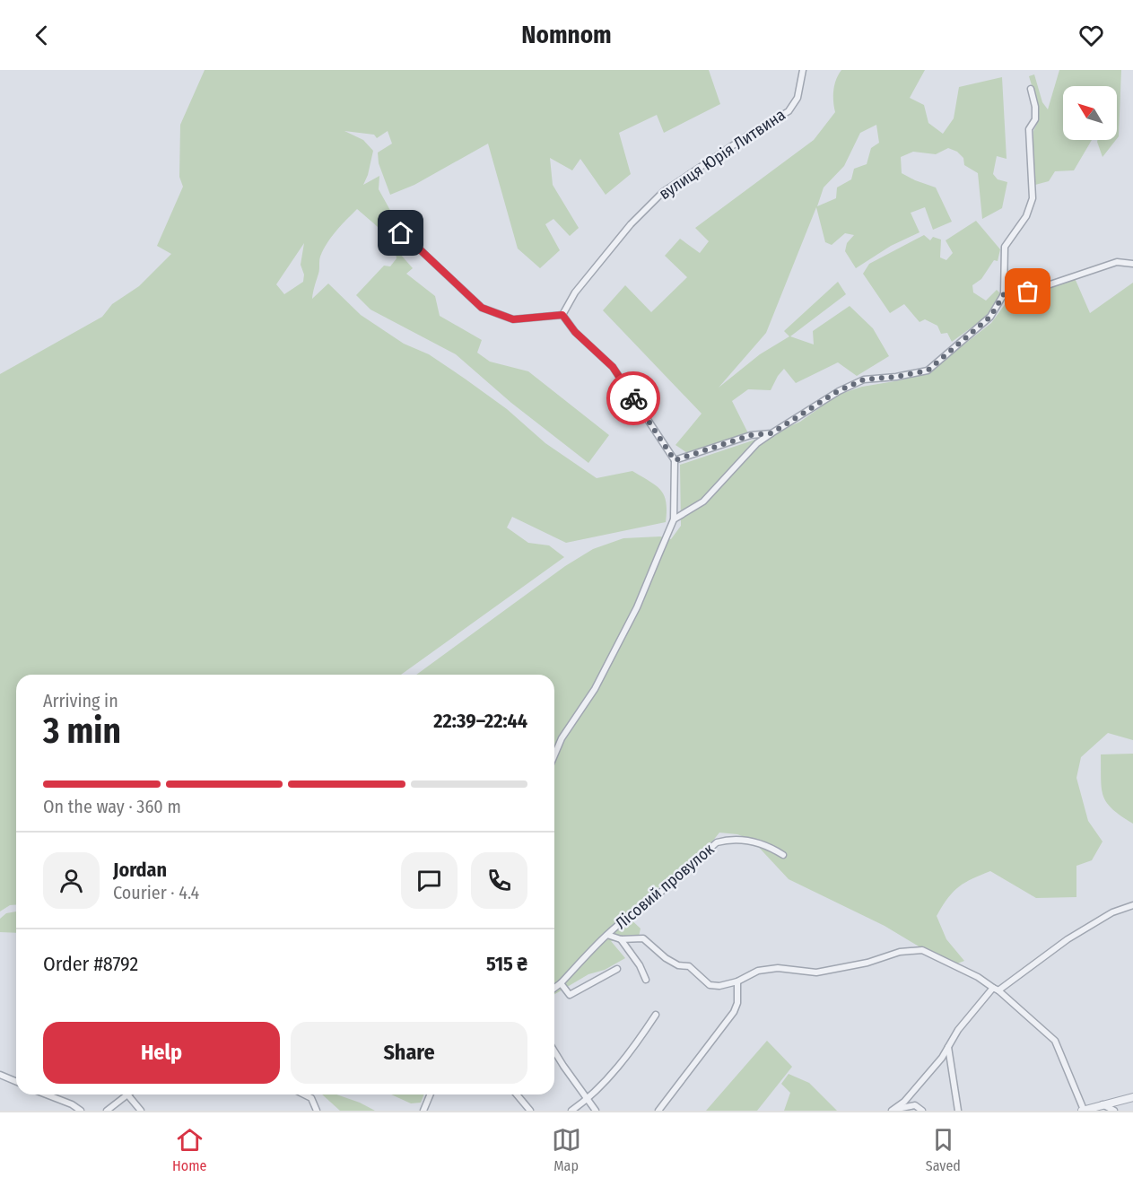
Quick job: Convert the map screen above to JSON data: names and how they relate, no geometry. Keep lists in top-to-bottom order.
{
  "streets": {
    "street": ["вулиця Юрія Литвина", "Лісовий провулок"]
  },
  "north": "top left",
  "page": {
    "header": "Nomnom",
    "heading": ["3 min", "Arriving in", "22:39–22:44"],
    "panel": [
      "Jordan",
      "Courier · 4.4",
      "Order #8792",
      "515 ₴"
    ],
    "bar": "On the way · 360 m",
    "buttons": ["Help", "Share"],
    "tabs": ["Home", "Map", "Saved"]
  }
}
